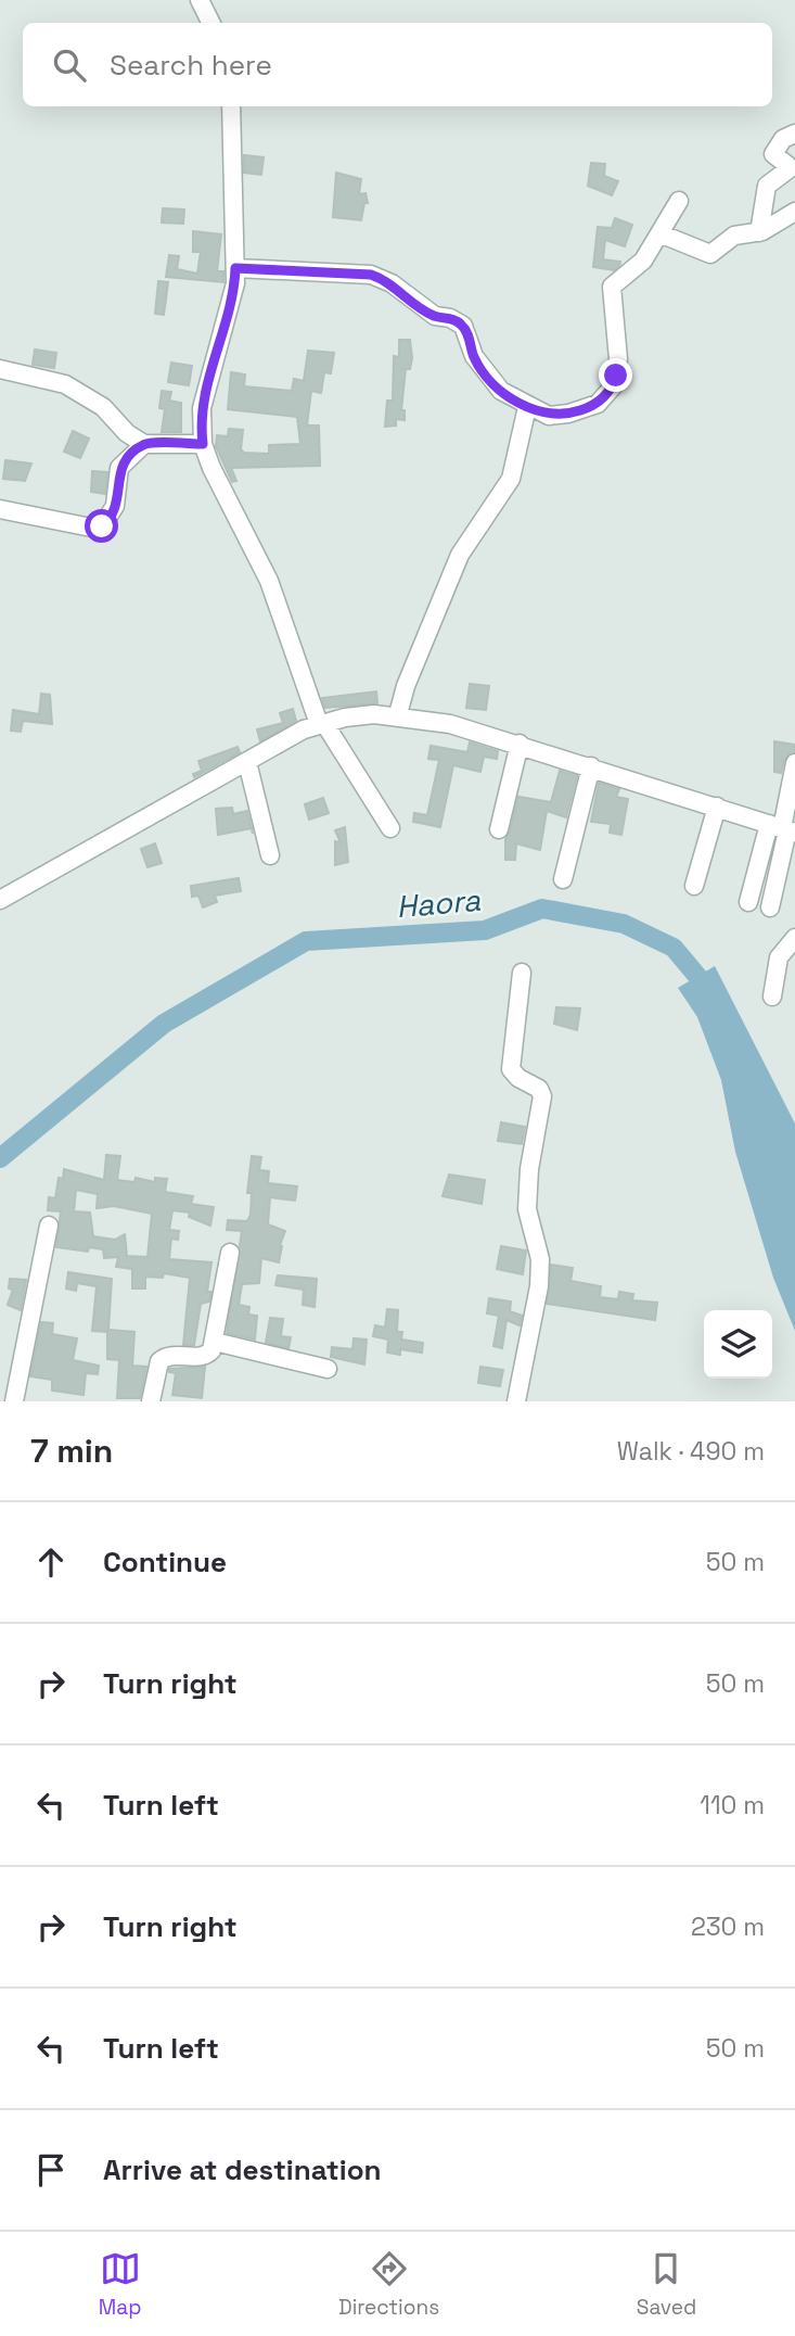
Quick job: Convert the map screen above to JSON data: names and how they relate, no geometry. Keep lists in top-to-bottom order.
{
  "water": ["Haora"],
  "page": {
    "search": "Search here",
    "heading": ["7 min", "Walk · 490 m"],
    "list": [
      ["Continue", "50 m"],
      ["Turn right", "50 m"],
      ["Turn left", "110 m"],
      ["Turn right", "230 m"],
      ["Turn left", "50 m"],
      "Arrive at destination"
    ],
    "nav": ["Map", "Directions", "Saved"]
  }
}
